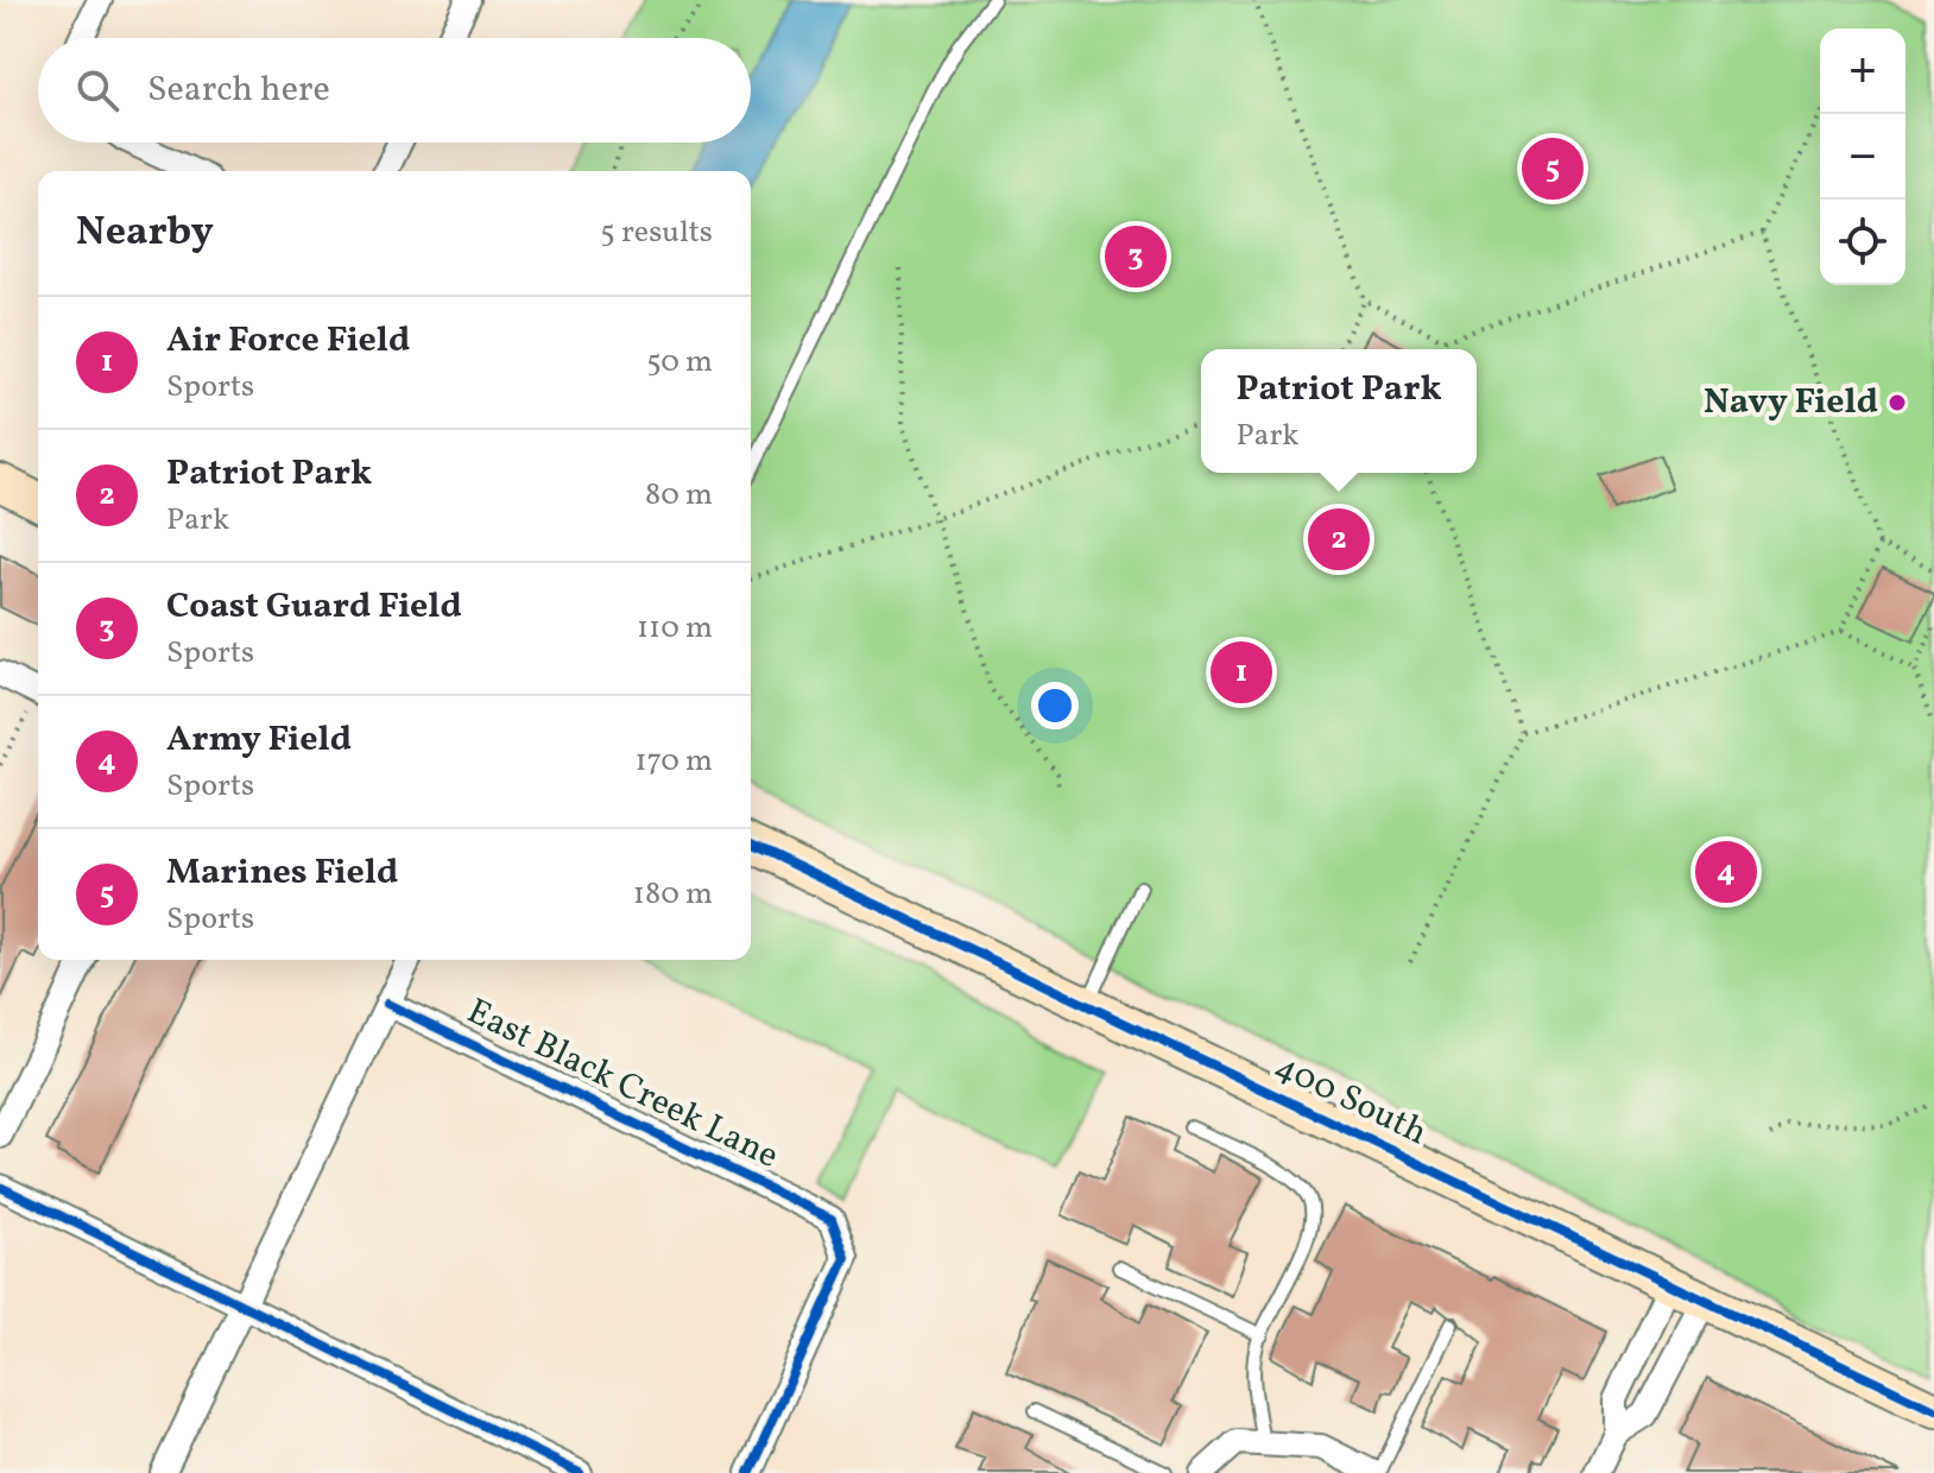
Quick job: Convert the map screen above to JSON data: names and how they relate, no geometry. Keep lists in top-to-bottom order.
{
  "streets": {
    "street": ["East Black Creek Lane", "400 South"]
  },
  "places": ["Navy Field"],
  "page": {
    "map_buttons": ["+", "−"],
    "search": "Search here",
    "pins": [
      "5",
      "3",
      "2",
      "1",
      "4"
    ],
    "heading": ["Nearby", "5 results"],
    "list": [
      {
        "mark": "1",
        "name": "Air Force Field",
        "note": "Sports",
        "value": "50 m"
      },
      {
        "mark": "2",
        "name": "Patriot Park",
        "note": "Park",
        "value": "80 m"
      },
      {
        "mark": "3",
        "name": "Coast Guard Field",
        "note": "Sports",
        "value": "110 m"
      },
      {
        "mark": "4",
        "name": "Army Field",
        "note": "Sports",
        "value": "170 m"
      },
      {
        "mark": "5",
        "name": "Marines Field",
        "note": "Sports",
        "value": "180 m"
      }
    ],
    "popup": ["Patriot Park", "Park"]
  }
}
